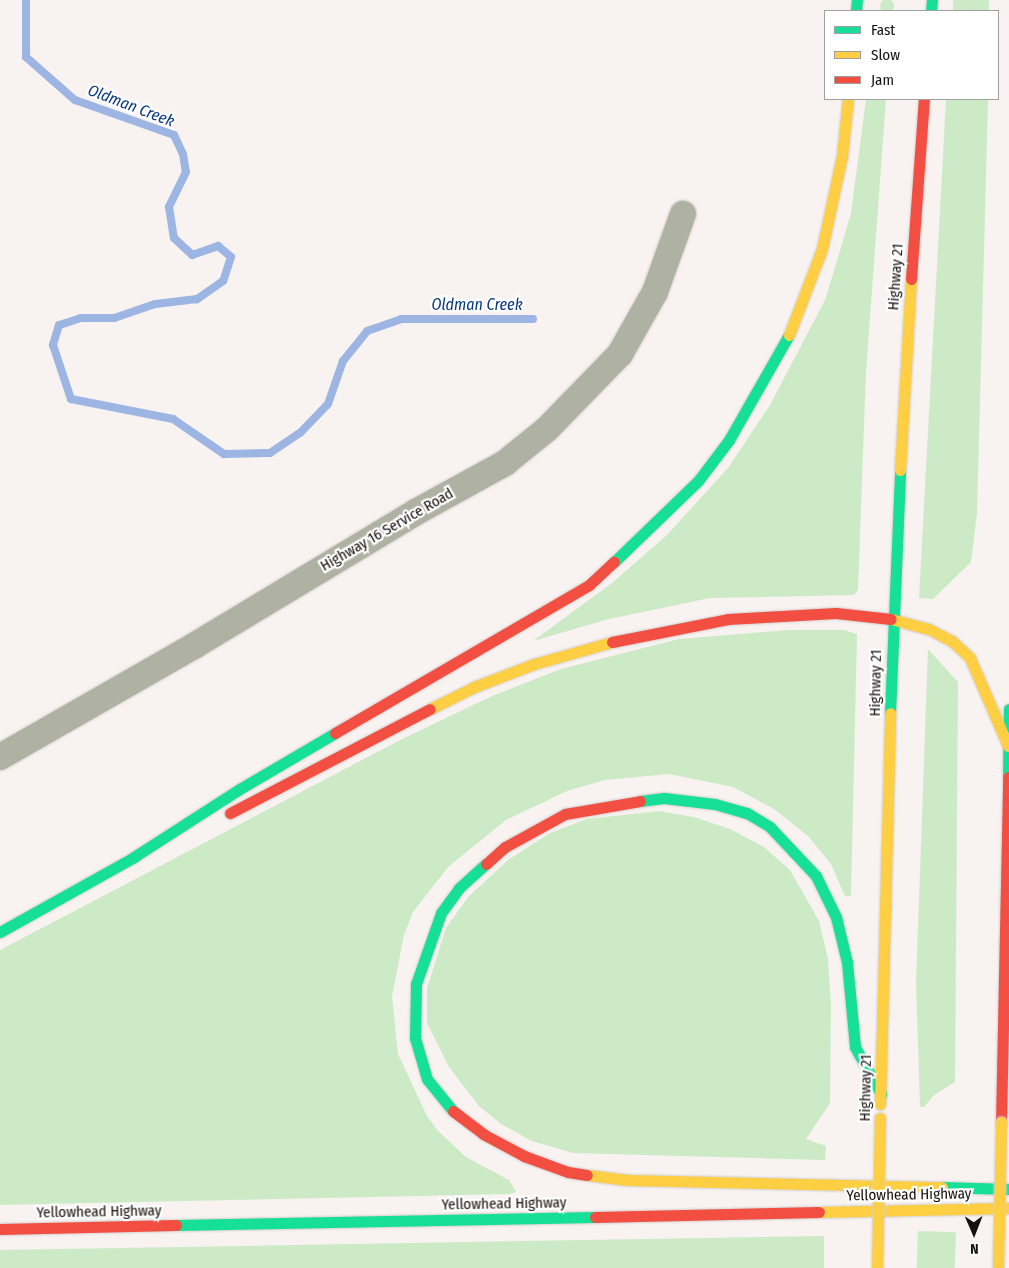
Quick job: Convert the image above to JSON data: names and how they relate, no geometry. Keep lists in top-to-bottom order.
{
  "streets": {
    "main road": ["Highway 21", "Yellowhead Highway"],
    "street": ["Highway 16 Service Road"]
  },
  "water": ["Oldman Creek"],
  "legend": ["Fast", "Slow", "Jam"],
  "north": "bottom"
}
